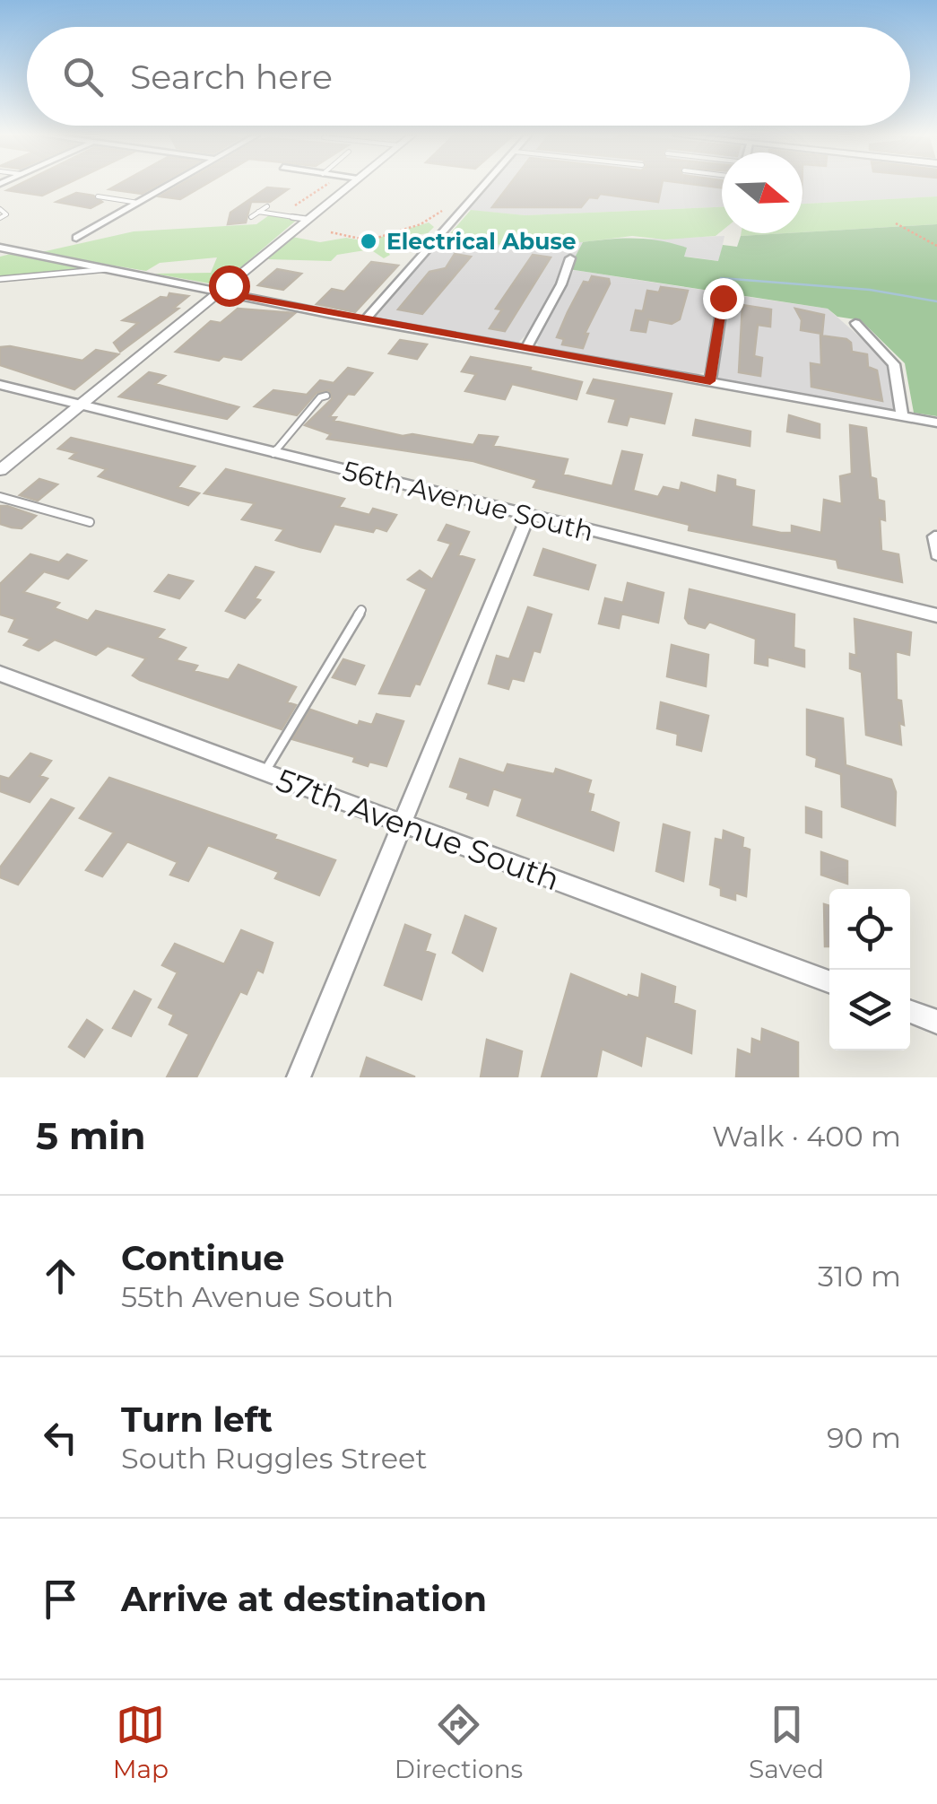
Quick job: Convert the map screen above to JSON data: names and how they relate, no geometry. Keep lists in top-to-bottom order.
{
  "streets": {
    "street": ["56th Avenue South", "57th Avenue South"]
  },
  "places": ["Electrical Abuse"],
  "north": "right",
  "page": {
    "search": "Search here",
    "heading": ["5 min", "Walk · 400 m"],
    "list": [
      ["Continue", "55th Avenue South", "310 m"],
      ["Turn left", "South Ruggles Street", "90 m"],
      "Arrive at destination"
    ],
    "nav": ["Map", "Directions", "Saved"]
  }
}
